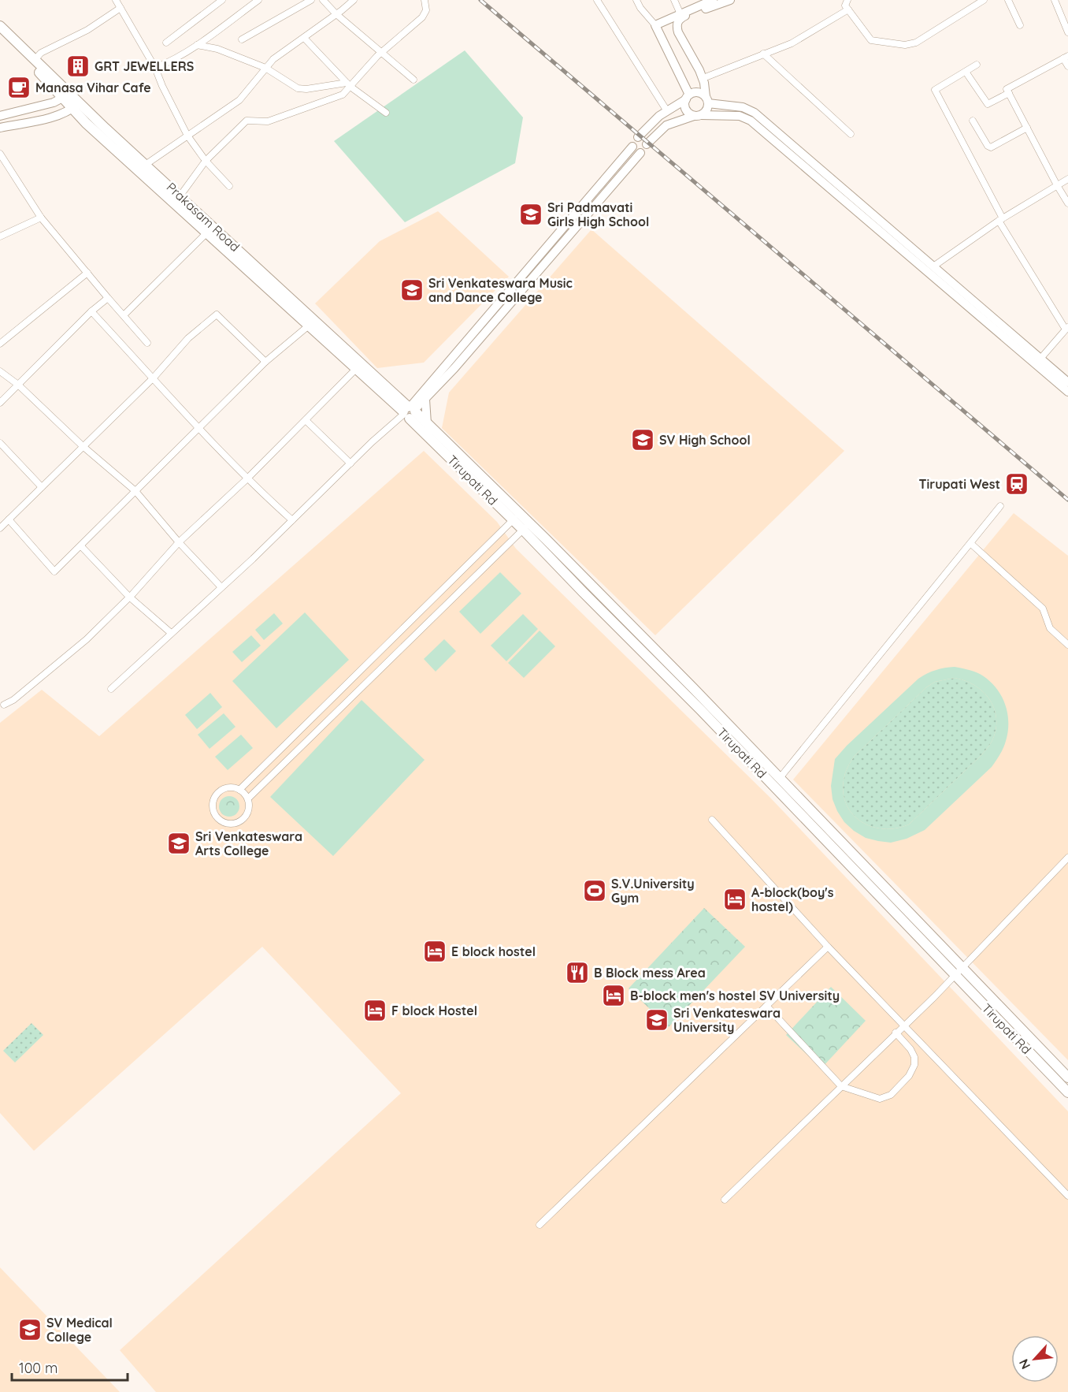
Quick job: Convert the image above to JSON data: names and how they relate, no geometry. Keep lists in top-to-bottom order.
{
  "streets": {
    "main road": ["Prakasam Road", "Tirupati Rd"]
  },
  "crossings": [
    ["Prakasam Road", "Tirupati Rd"]
  ],
  "places": {
    "building": ["GRT JEWELLERS"],
    "cafe": ["Manasa Vihar Cafe"],
    "school or university": [
      "Sri Padmavati Girls High School",
      "Sri Venkateswara Music and Dance College",
      "SV High School",
      "Sri Venkateswara Arts College",
      "Sri Venkateswara University",
      "SV Medical College"
    ],
    "station": ["Tirupati West"],
    "sports": ["S.V.University Gym"],
    "hotel": [
      "A-block(boy's hostel)",
      "E block hostel",
      "B-block men's hostel SV University",
      "F block Hostel"
    ],
    "restaurant": ["B Block mess Area"]
  },
  "scale_bar": "100 m",
  "north": "bottom left"
}
